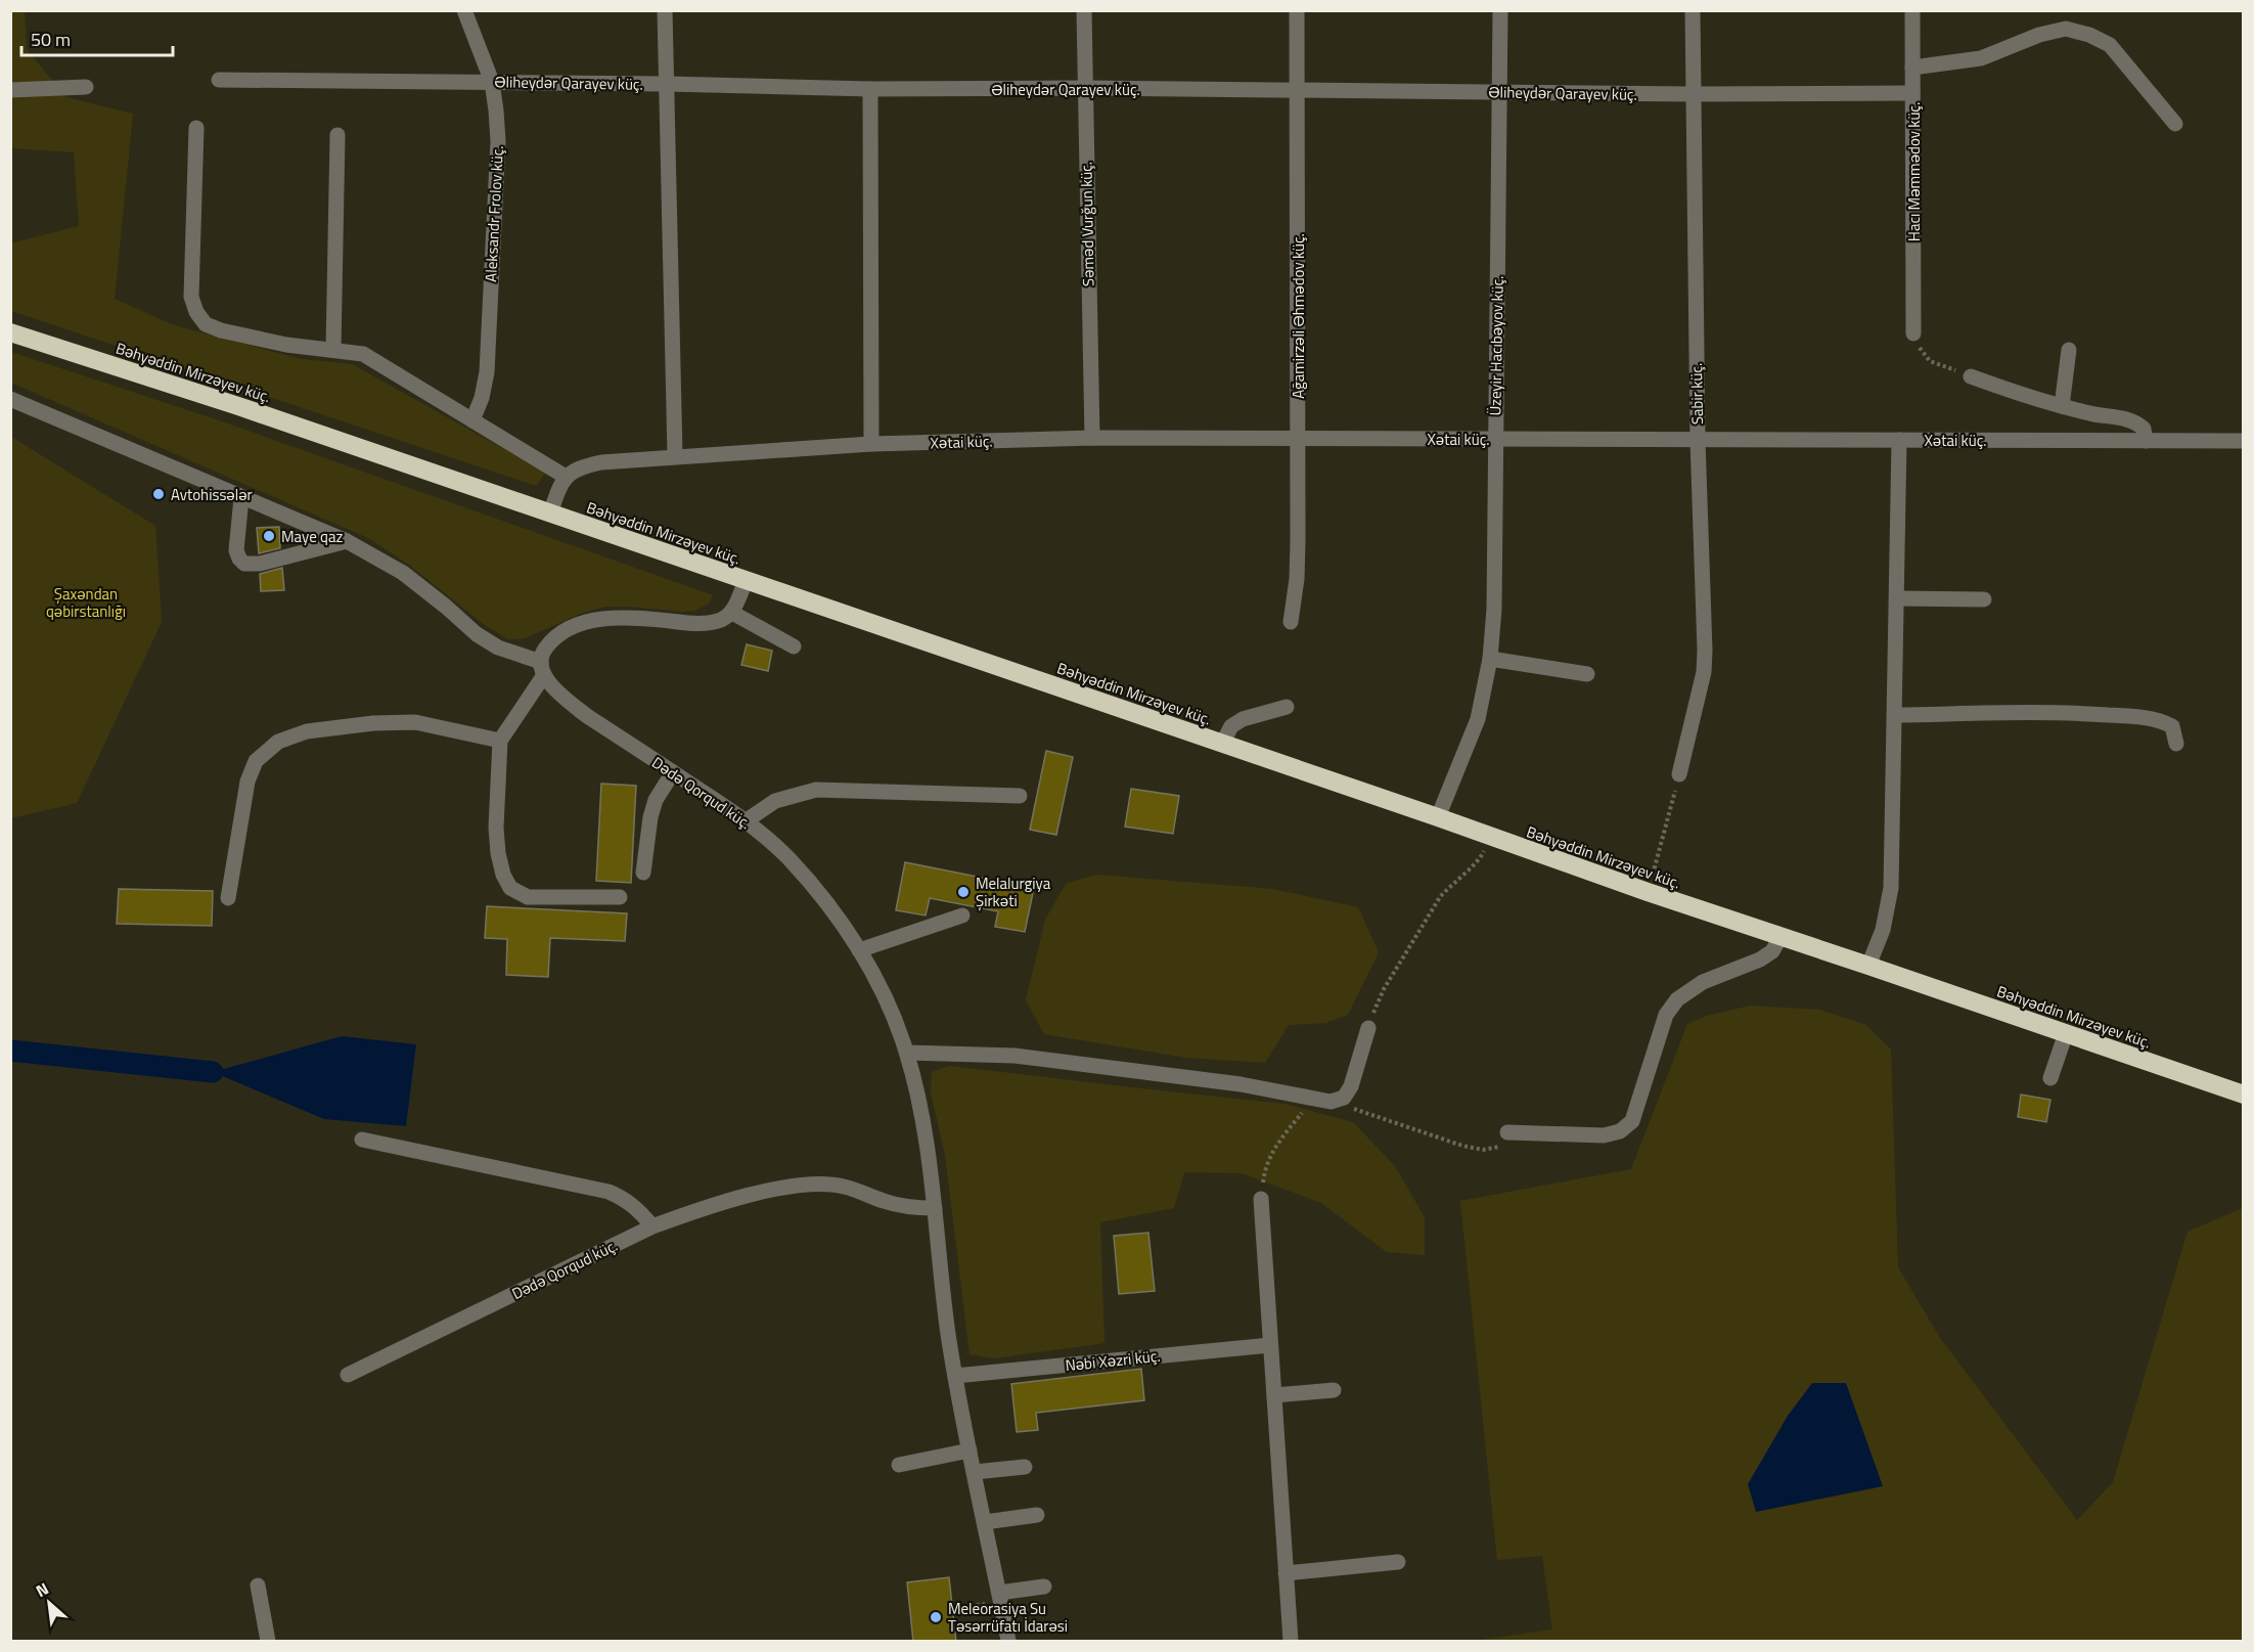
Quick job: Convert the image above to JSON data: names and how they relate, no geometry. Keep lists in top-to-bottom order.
{
  "streets": {
    "highway": ["Bəhyəddin Mirzəyev küç."],
    "street": [
      "Əliheydər Qarayev küç.",
      "Hacı Məmmədov küç.",
      "Aleksandr Frolov küç.",
      "Səməd Vurğun küç.",
      "Ağamirzəli Əhmədov küç.",
      "Üzeyir Hacıbəyov küç.",
      "Sabir küç.",
      "Xətai küç.",
      "Dədə Qorqud küç.",
      "Nəbi Xəzri küç."
    ]
  },
  "crossings": [
    ["Əliheydər Qarayev küç.", "Hacı Məmmədov küç."],
    ["Əliheydər Qarayev küç.", "Aleksandr Frolov küç."],
    ["Əliheydər Qarayev küç.", "Səməd Vurğun küç."],
    ["Əliheydər Qarayev küç.", "Ağamirzəli Əhmədov küç."],
    ["Əliheydər Qarayev küç.", "Üzeyir Hacıbəyov küç."],
    ["Əliheydər Qarayev küç.", "Sabir küç."],
    ["Səməd Vurğun küç.", "Xətai küç."],
    ["Ağamirzəli Əhmədov küç.", "Xətai küç."],
    ["Üzeyir Hacıbəyov küç.", "Bəhyəddin Mirzəyev küç."],
    ["Üzeyir Hacıbəyov küç.", "Xətai küç."],
    ["Sabir küç.", "Xətai küç."],
    ["Dədə Qorqud küç.", "Nəbi Xəzri küç."]
  ],
  "parks": ["Şaxəndan qəbirstanlığı"],
  "places": [
    "Avtohissələr",
    "Maye qaz",
    "Melalurgiya Şirkəti",
    "Meleorasiya Su Təsərrüfatı İdarəsi"
  ],
  "scale_bar": "50 m",
  "north": "top left"
}
